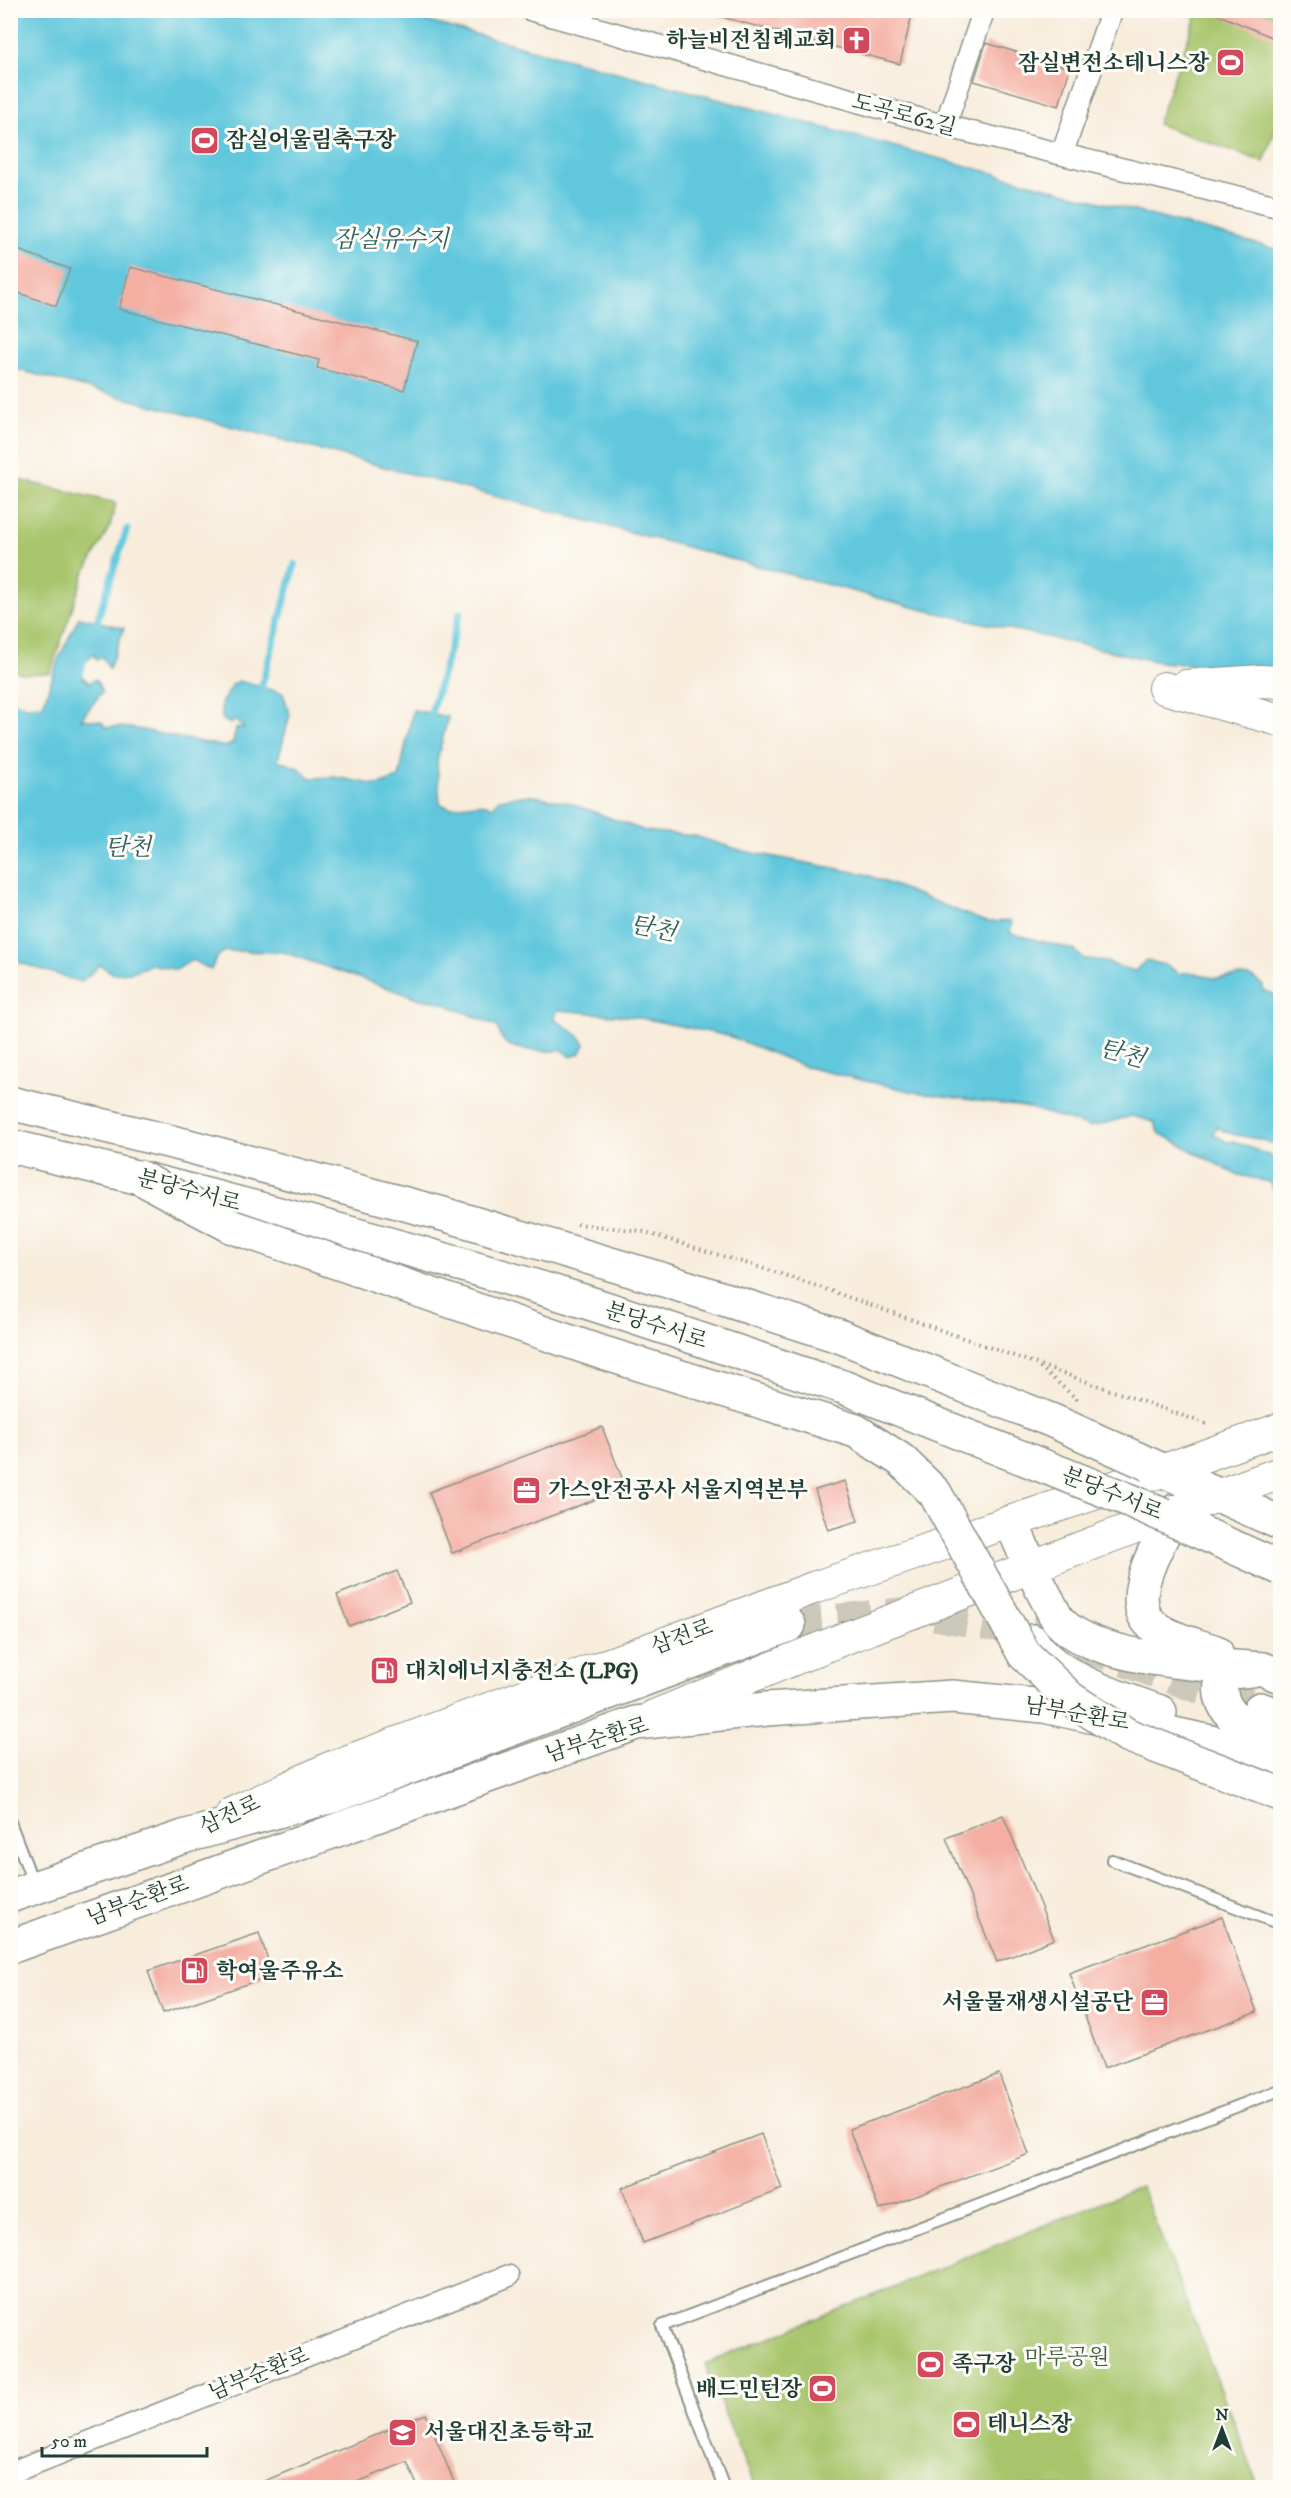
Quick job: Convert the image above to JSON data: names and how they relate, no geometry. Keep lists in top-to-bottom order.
{
  "streets": {
    "main road": ["분당수서로", "삼전로", "남부순환로"],
    "street": ["도곡로62길"]
  },
  "crossings": [
    ["삼전로", "남부순환로"]
  ],
  "water": ["잠실유수지", "탄천"],
  "parks": ["마루공원"],
  "places": {
    "church": ["하늘비전침례교회"],
    "sports": [
      "잠실변전소테니스장",
      "잠실어울림축구장",
      "족구장",
      "배드민턴장",
      "테니스장"
    ],
    "office": ["가스안전공사 서울지역본부", "서울물재생시설공단"],
    "fuel station": ["대치에너지충전소 (LPG)", "학여울주유소"],
    "school or university": ["서울대진초등학교"]
  },
  "scale_bar": "50 m",
  "north": "top"
}
